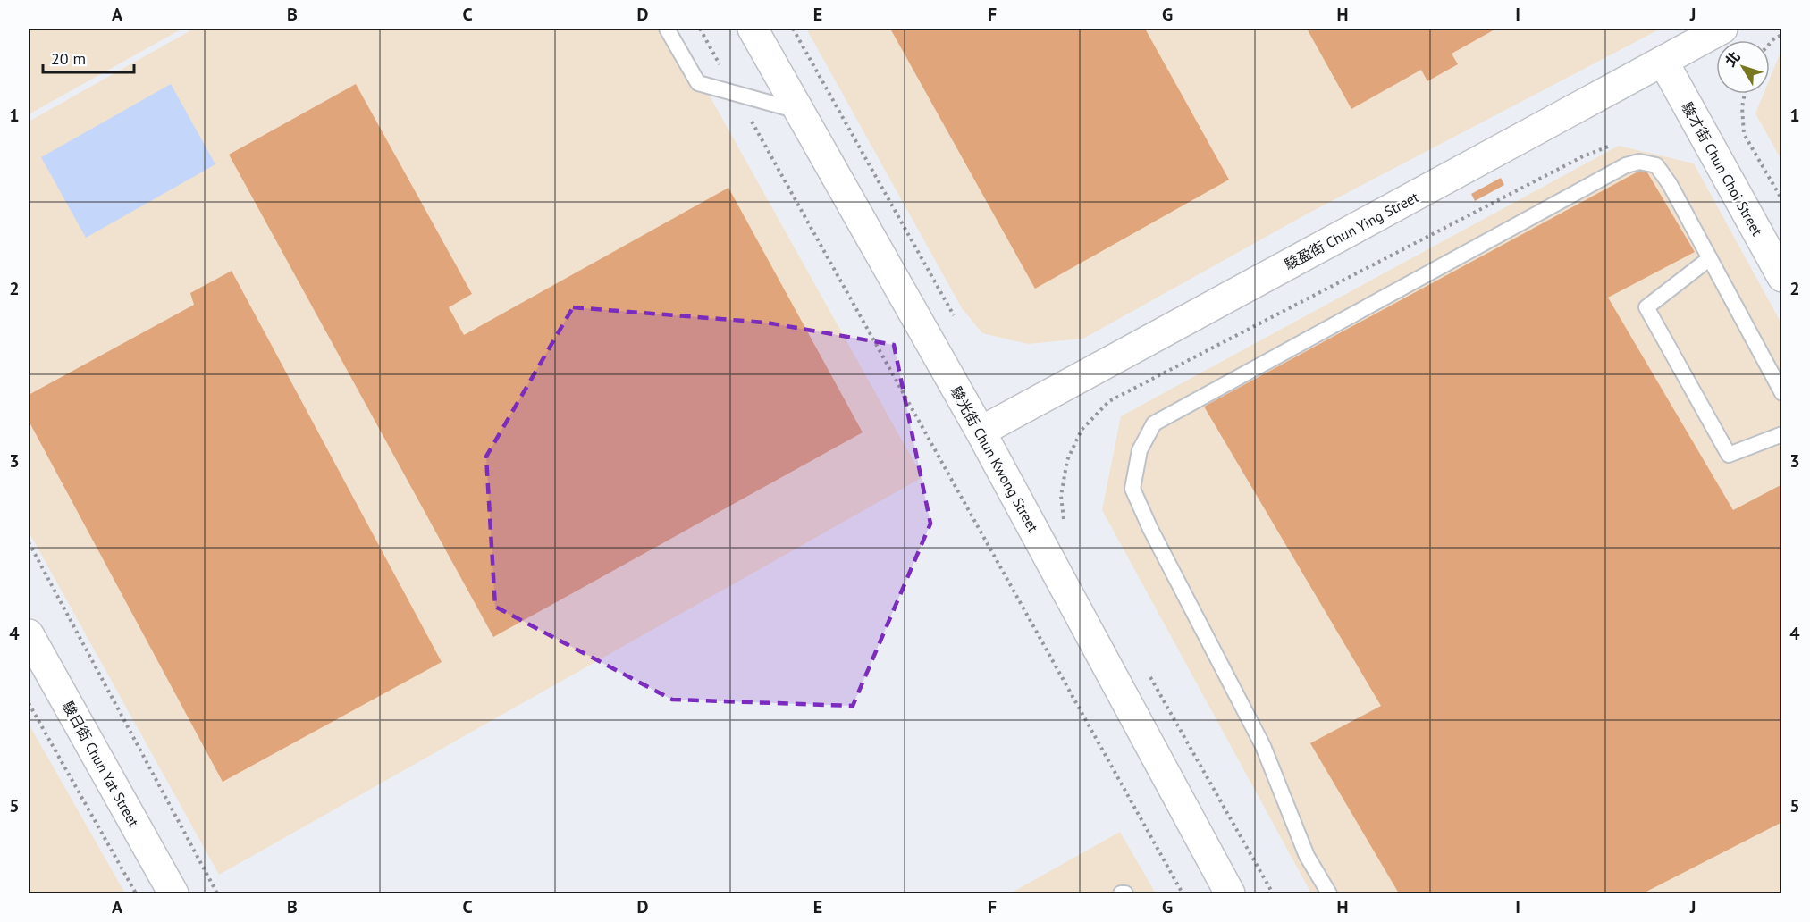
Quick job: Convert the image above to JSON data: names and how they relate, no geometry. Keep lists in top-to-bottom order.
{
  "streets": {
    "street": [
      "駿才街 Chun Choi Street",
      "駿盈街 Chun Ying Street",
      "駿光街 Chun Kwong Street",
      "駿日街 Chun Yat Street"
    ]
  },
  "crossings": [
    ["駿才街 Chun Choi Street", "駿盈街 Chun Ying Street"],
    ["駿盈街 Chun Ying Street", "駿光街 Chun Kwong Street"]
  ],
  "scale_bar": "20 m",
  "north": "top left",
  "grid": {
    "columns": [
      "A",
      "B",
      "C",
      "D",
      "E",
      "F",
      "G",
      "H",
      "I",
      "J"
    ],
    "rows": [
      "1",
      "2",
      "3",
      "4",
      "5"
    ]
  }
}
